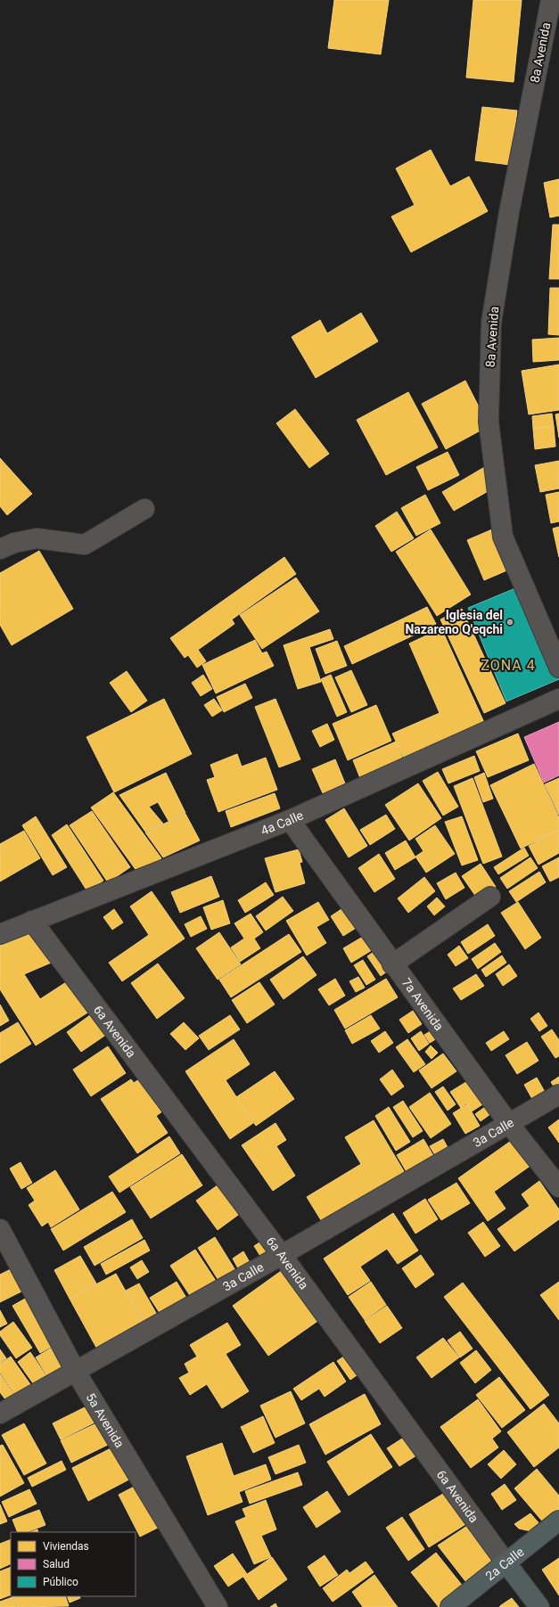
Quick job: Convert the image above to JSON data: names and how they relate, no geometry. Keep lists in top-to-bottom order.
{
  "streets": {
    "main road": ["6a Avenida", "2a Calle"],
    "street": [
      "8a Avenida",
      "4a Calle",
      "7a Avenida",
      "3a Calle",
      "5a Avenida"
    ]
  },
  "crossings": [
    ["4a Calle", "7a Avenida"],
    ["4a Calle", "6a Avenida"],
    ["7a Avenida", "3a Calle"],
    ["6a Avenida", "3a Calle"],
    ["6a Avenida", "2a Calle"],
    ["3a Calle", "5a Avenida"]
  ],
  "districts": ["ZONA 4"],
  "places": ["Iglesia del Nazareno Q'eqchi"],
  "legend": ["Viviendas", "Salud", "Público"]
}
